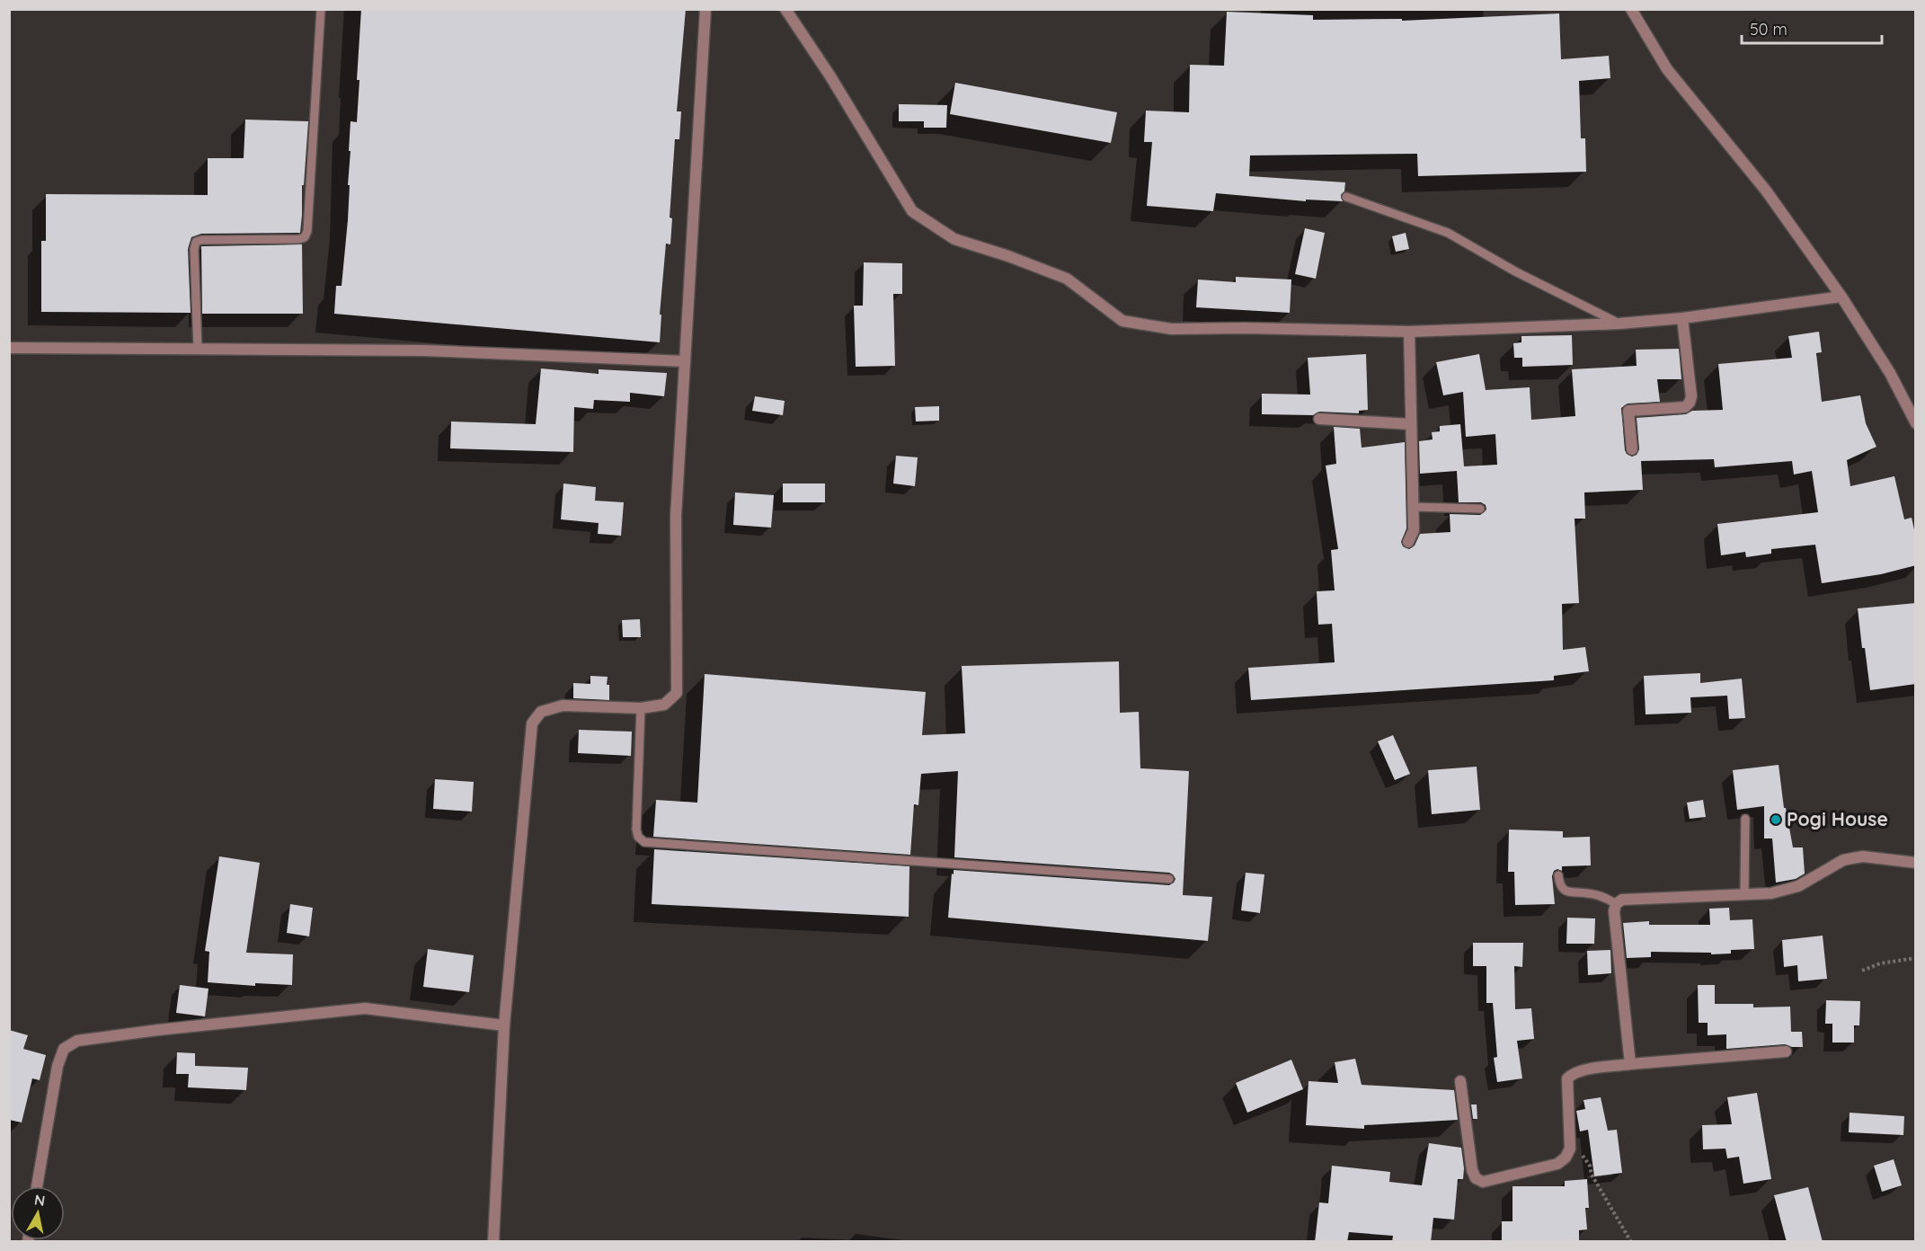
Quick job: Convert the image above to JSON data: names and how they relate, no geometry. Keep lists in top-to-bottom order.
{
  "places": ["Pogi House"],
  "scale_bar": "50 m",
  "north": "top"
}
